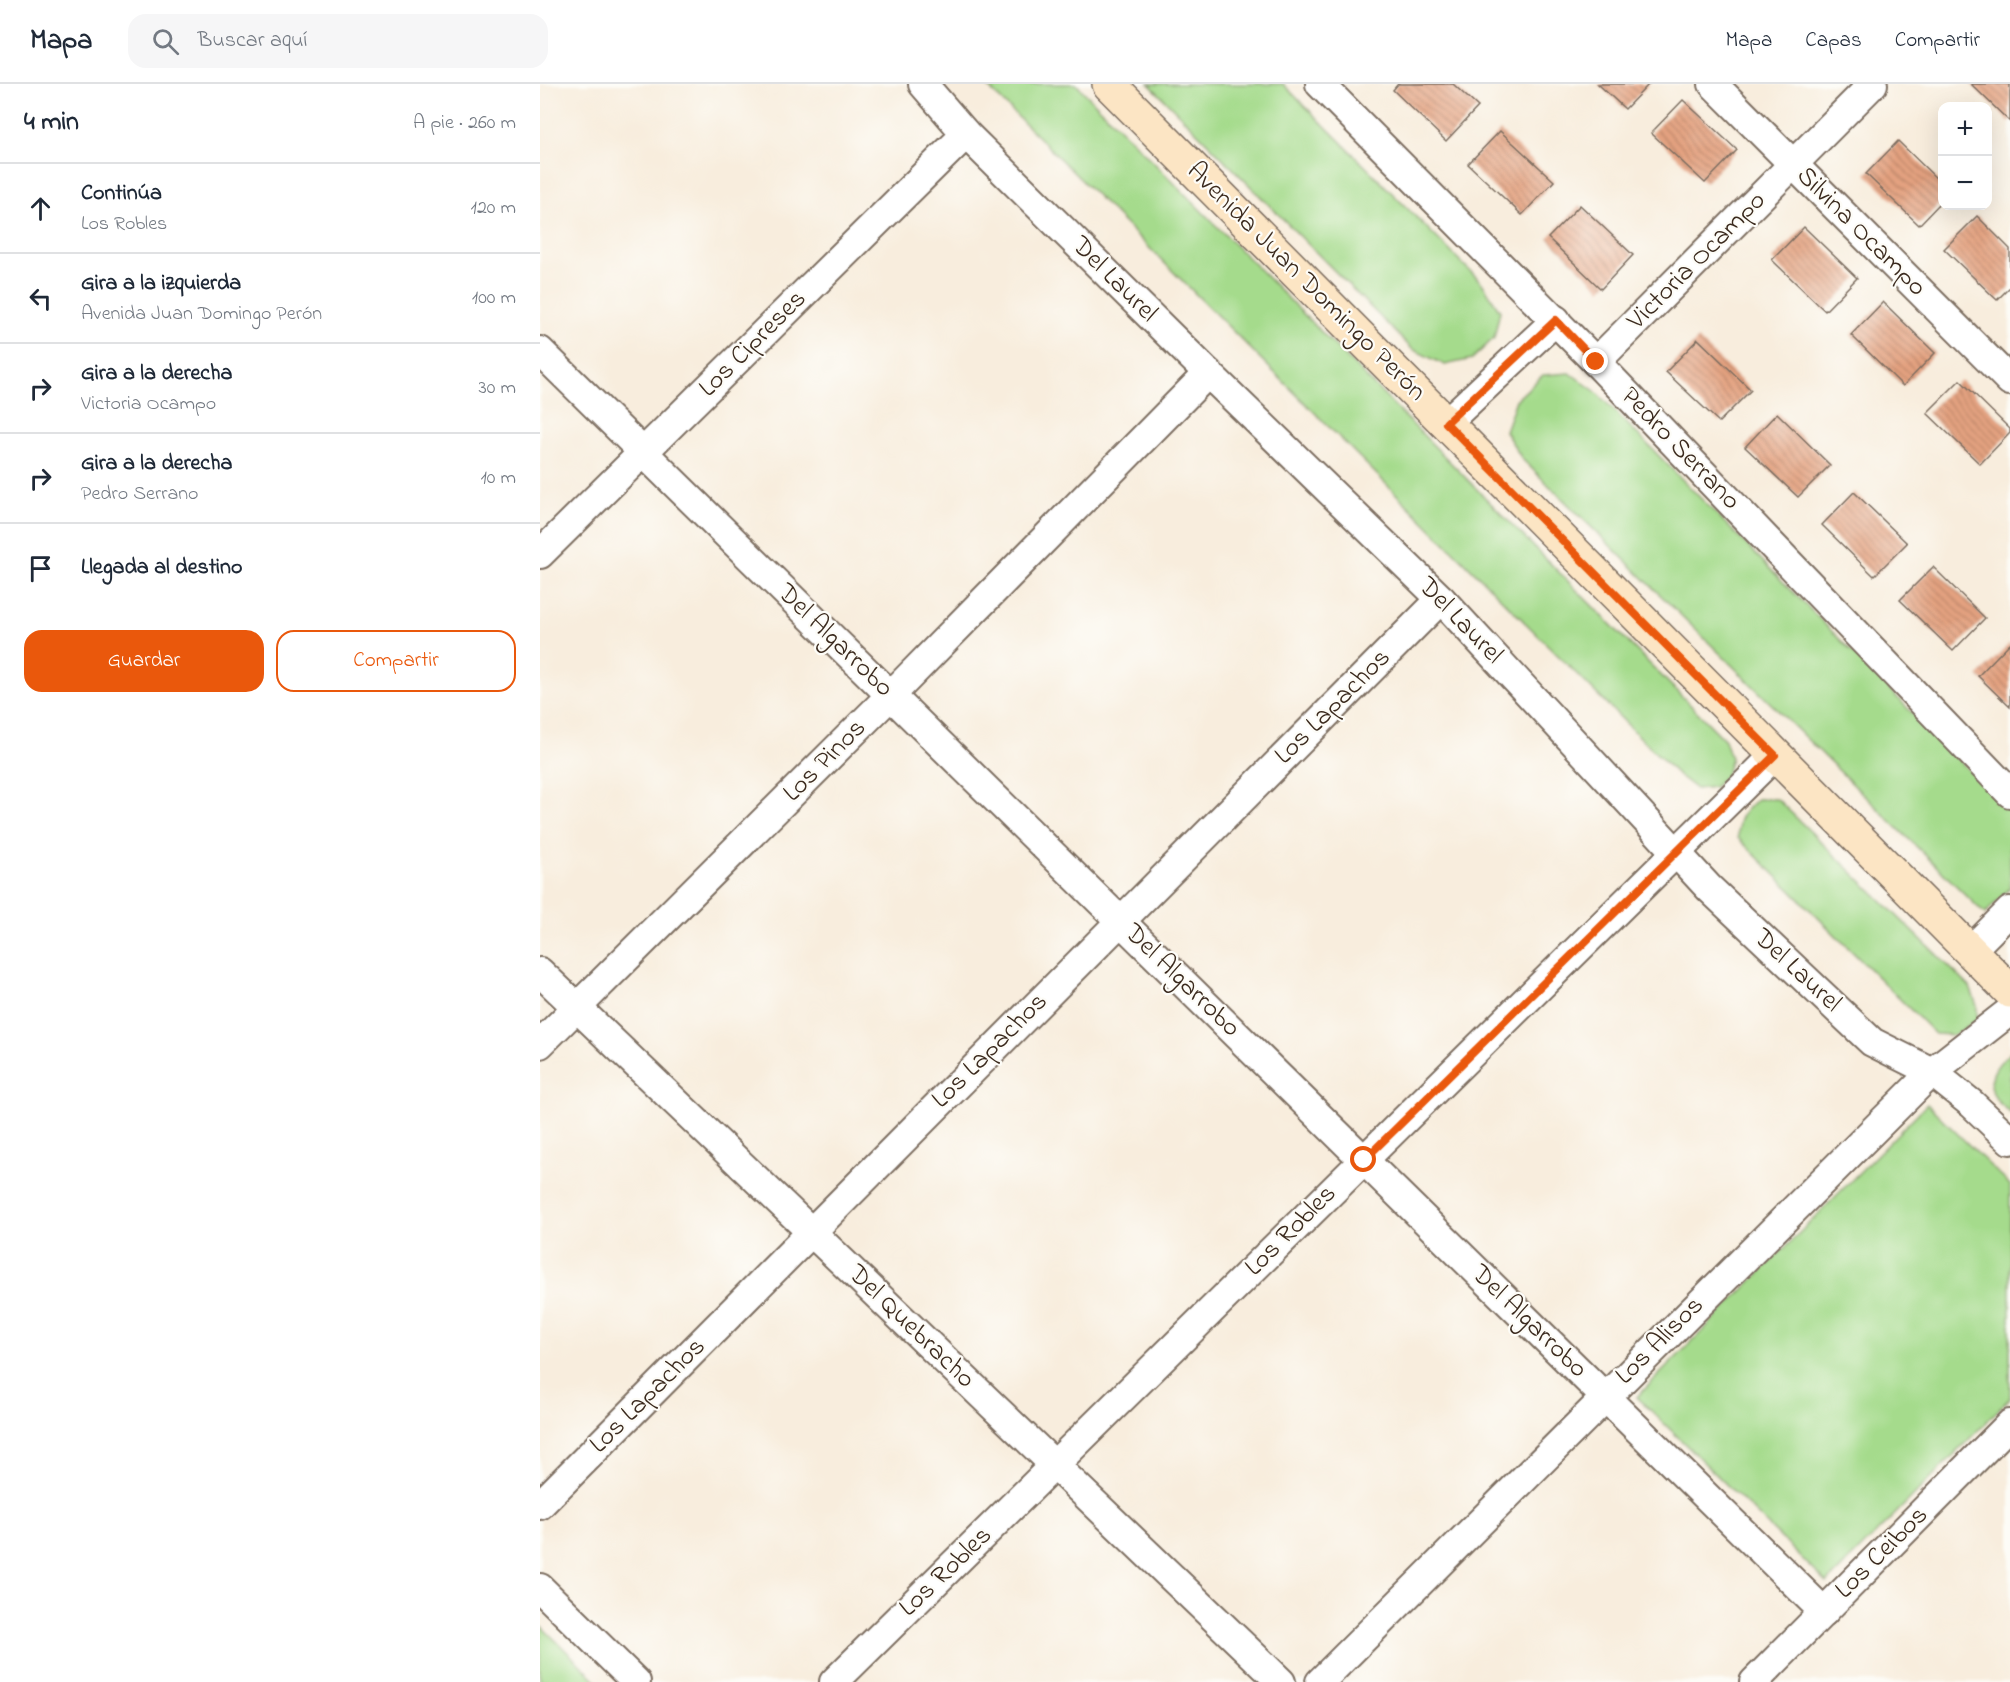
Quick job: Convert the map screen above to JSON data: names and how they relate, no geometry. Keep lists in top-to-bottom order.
{
  "streets": {
    "main road": ["Avenida Juan Domingo Perón"],
    "street": [
      "Silvina Ocampo",
      "Victoria Ocampo",
      "Del Laurel",
      "Los Cipreses",
      "Pedro Serrano",
      "Del Algarrobo",
      "Los Lapachos",
      "Los Pinos",
      "Los Robles",
      "Del Quebracho",
      "Los Alisos",
      "Los Ceibos"
    ]
  },
  "crossings": [
    ["Silvina Ocampo", "Victoria Ocampo"],
    ["Victoria Ocampo", "Pedro Serrano"],
    ["Del Laurel", "Los Cipreses"],
    ["Del Laurel", "Los Lapachos"],
    ["Del Laurel", "Los Pinos"],
    ["Del Laurel", "Los Robles"],
    ["Del Laurel", "Los Alisos"],
    ["Avenida Juan Domingo Perón", "Los Robles"],
    ["Los Cipreses", "Del Algarrobo"],
    ["Del Algarrobo", "Los Lapachos"],
    ["Del Algarrobo", "Los Pinos"],
    ["Del Algarrobo", "Los Robles"],
    ["Del Algarrobo", "Los Alisos"],
    ["Del Algarrobo", "Los Ceibos"],
    ["Los Lapachos", "Del Quebracho"],
    ["Los Pinos", "Del Quebracho"],
    ["Los Robles", "Del Quebracho"]
  ],
  "page": {
    "header": "Mapa",
    "search": "Buscar aquí",
    "nav": ["Mapa", "Capas", "Compartir"],
    "heading": ["4 min", "A pie · 260 m"],
    "map_buttons": ["+", "−"],
    "list": [
      ["Continúa", "Los Robles", "120 m"],
      ["Gira a la izquierda", "Avenida Juan Domingo Perón", "100 m"],
      ["Gira a la derecha", "Victoria Ocampo", "30 m"],
      ["Gira a la derecha", "Pedro Serrano", "10 m"],
      "Llegada al destino"
    ],
    "buttons": ["Guardar", "Compartir"]
  }
}
